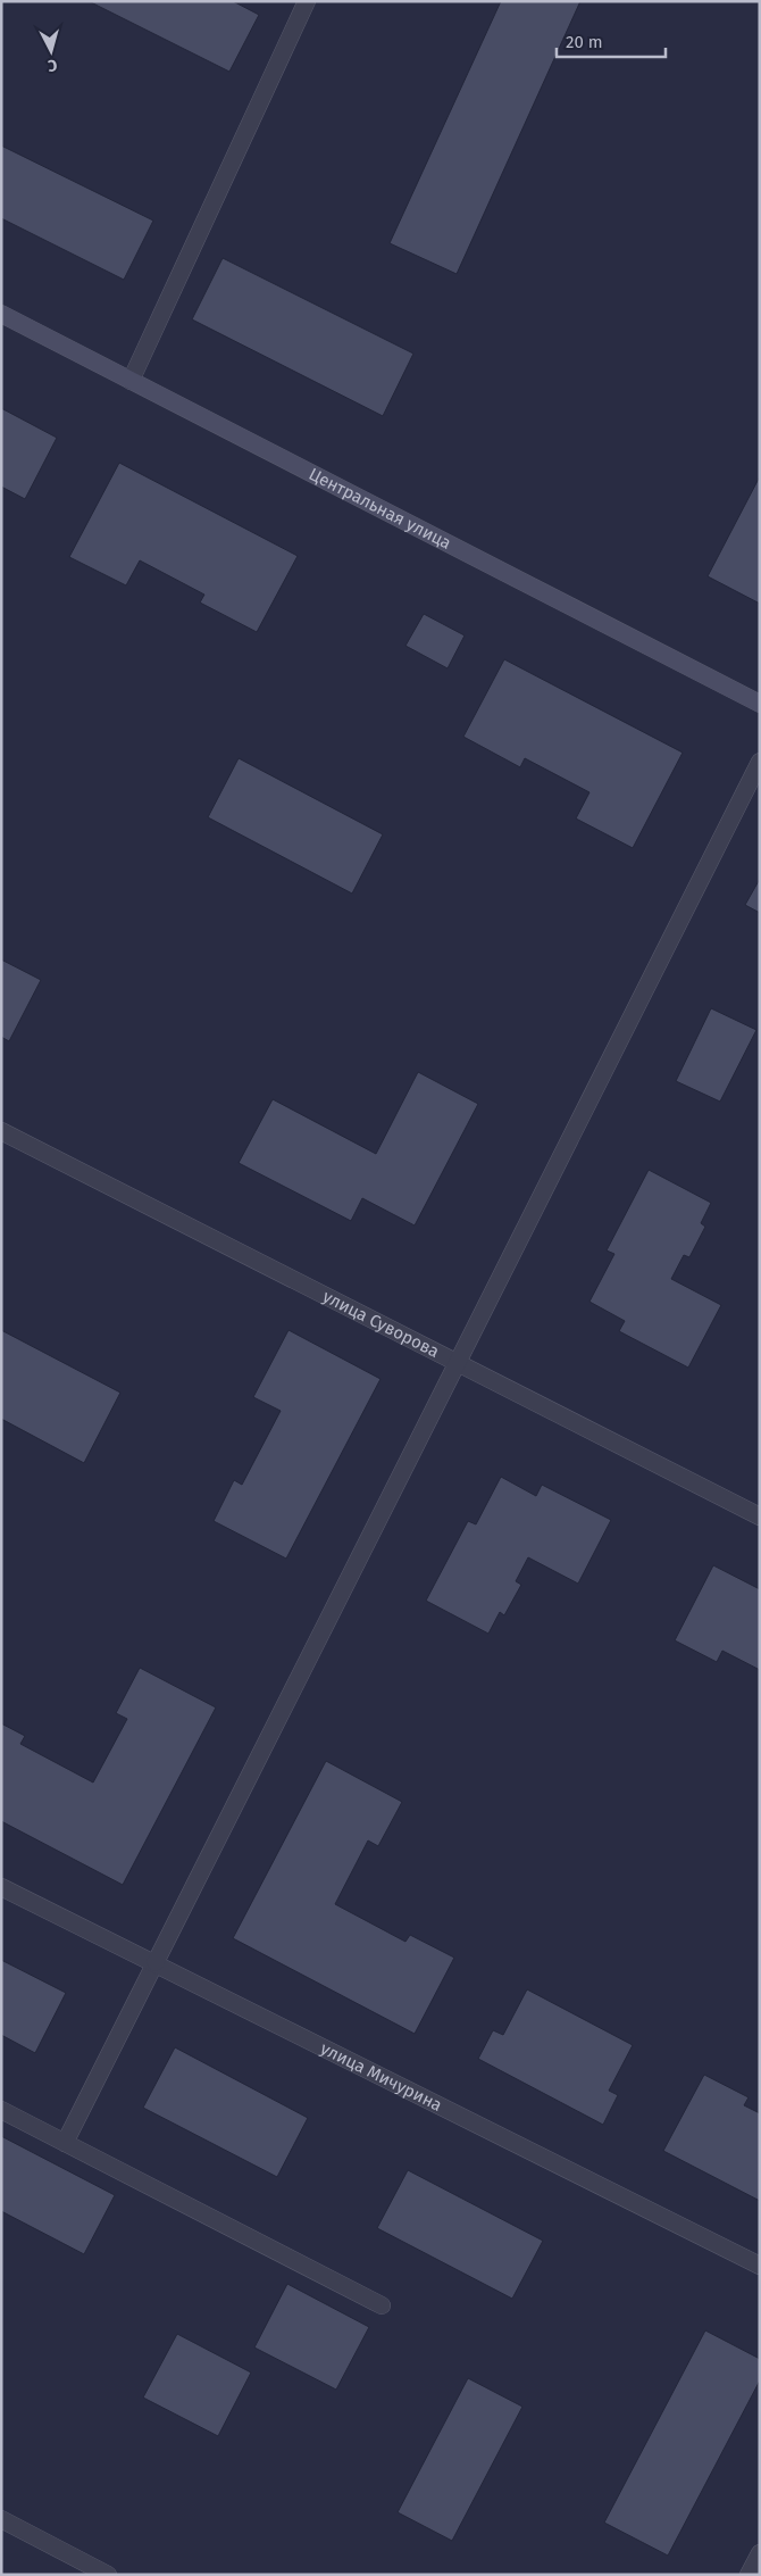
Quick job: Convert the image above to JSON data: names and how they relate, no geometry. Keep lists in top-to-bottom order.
{
  "streets": {
    "main road": ["Центральная улица"],
    "street": ["улица Суворова", "улица Мичурина"]
  },
  "scale_bar": "20 m",
  "north": "bottom"
}
